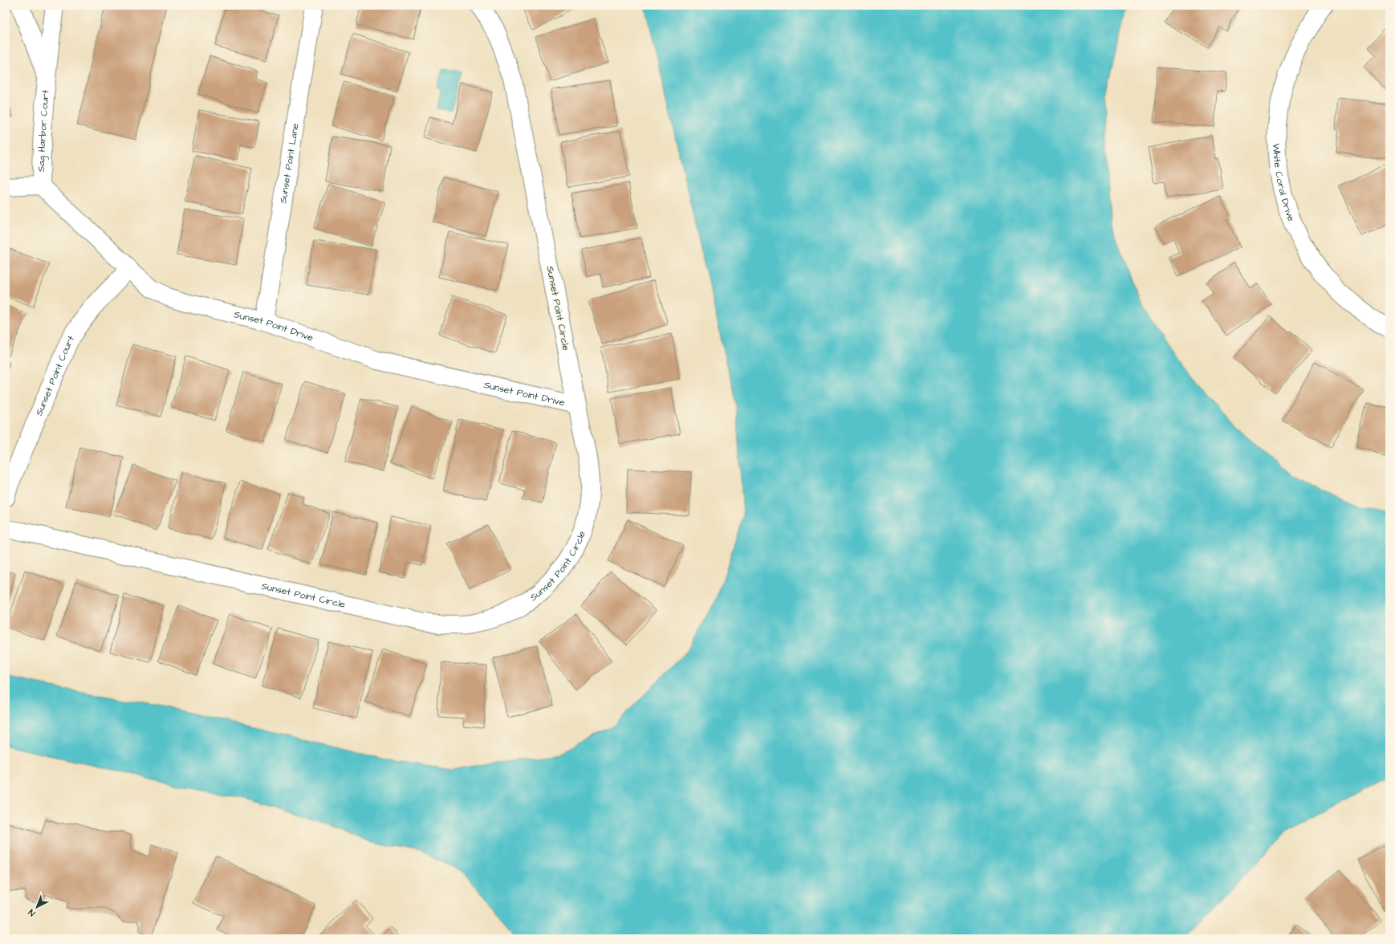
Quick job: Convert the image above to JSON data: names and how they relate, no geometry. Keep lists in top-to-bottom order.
{
  "streets": {
    "street": [
      "Sag Harbor Court",
      "Sunset Point Lane",
      "White Coral Drive",
      "Sunset Point Circle",
      "Sunset Point Drive",
      "Sunset Point Court"
    ]
  },
  "crossings": [
    ["Sag Harbor Court", "Sunset Point Drive"],
    ["Sunset Point Lane", "Sunset Point Drive"],
    ["Sunset Point Circle", "Sunset Point Drive"],
    ["Sunset Point Drive", "Sunset Point Court"]
  ],
  "north": "bottom left"
}
